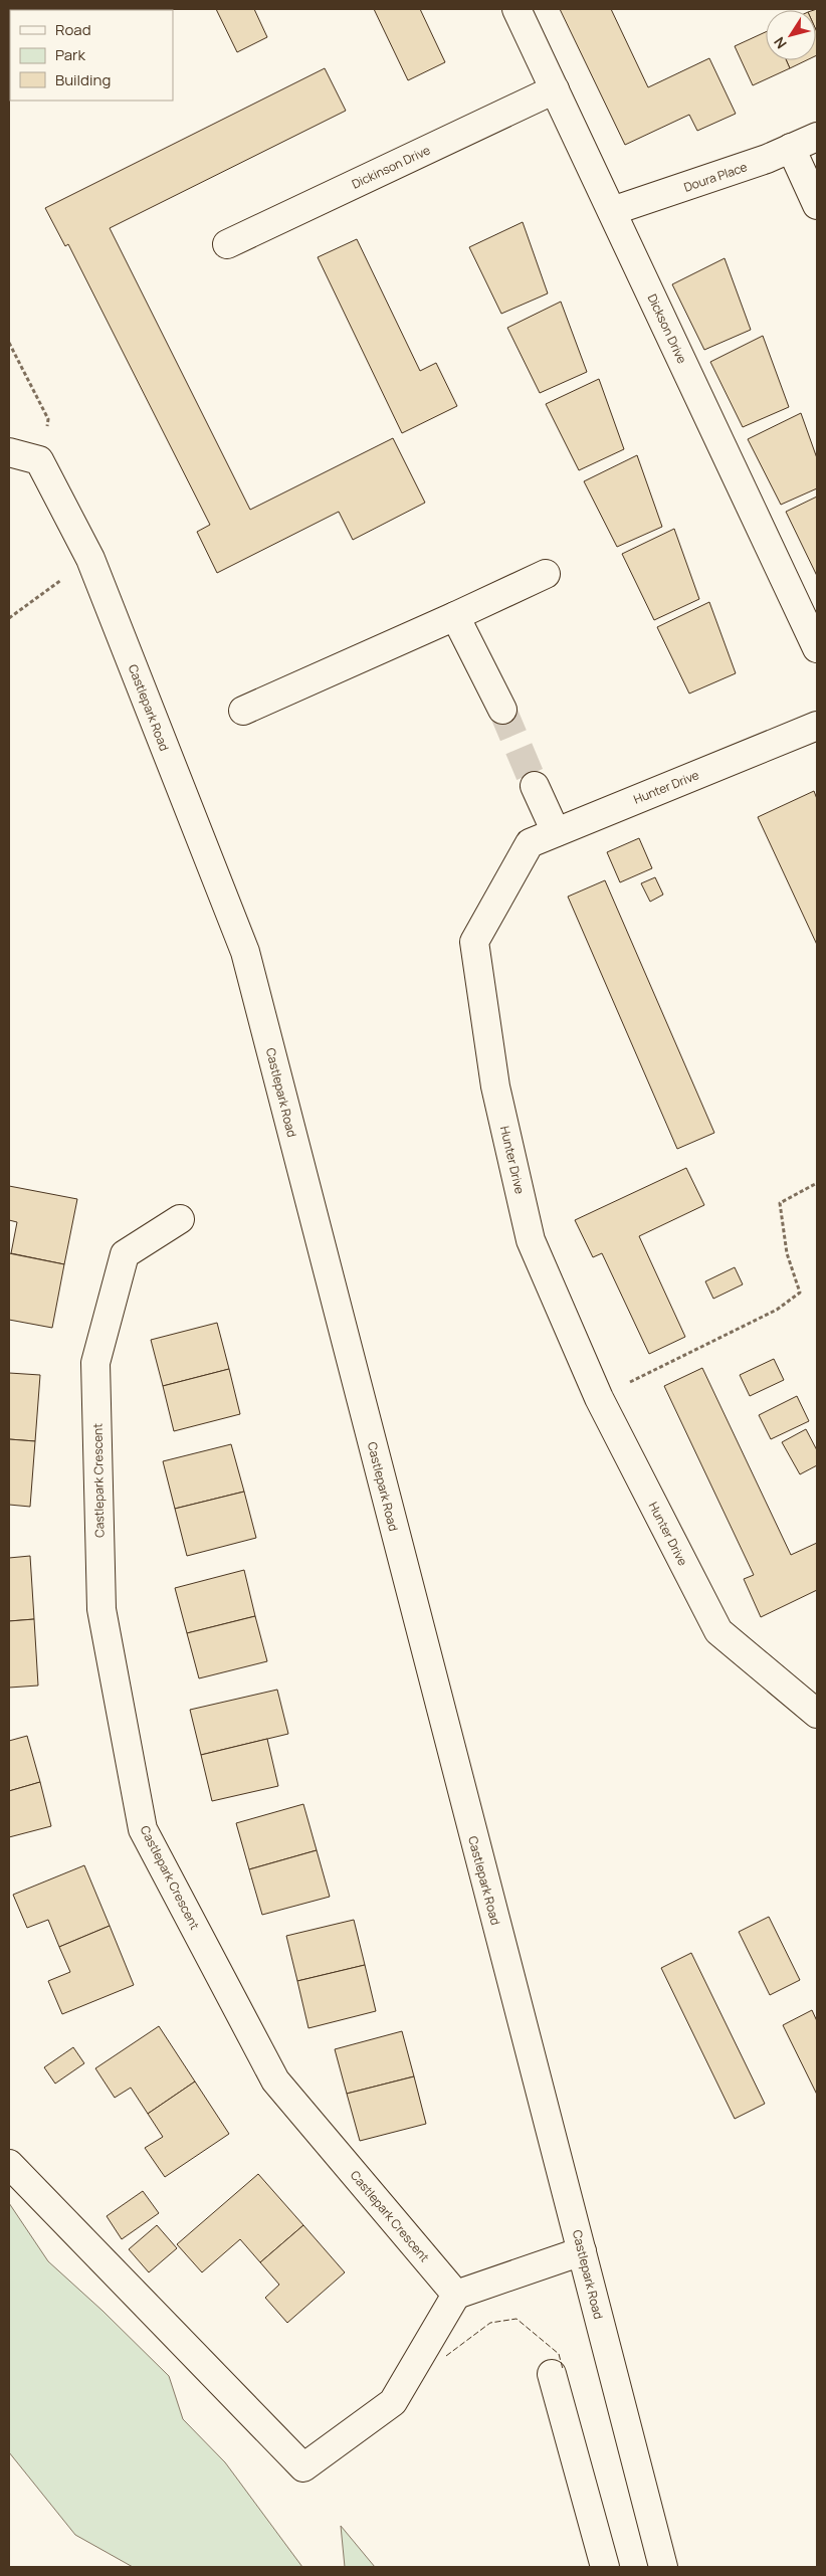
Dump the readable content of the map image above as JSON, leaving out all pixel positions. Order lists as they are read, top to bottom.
{
  "streets": {
    "street": [
      "Dickinson Drive",
      "Doura Place",
      "Dickson Drive",
      "Castlepark Road",
      "Hunter Drive",
      "Castlepark Crescent"
    ]
  },
  "crossings": [
    ["Dickinson Drive", "Dickson Drive"],
    ["Doura Place", "Dickson Drive"]
  ],
  "legend": ["Road", "Park", "Building"],
  "north": "bottom left"
}
